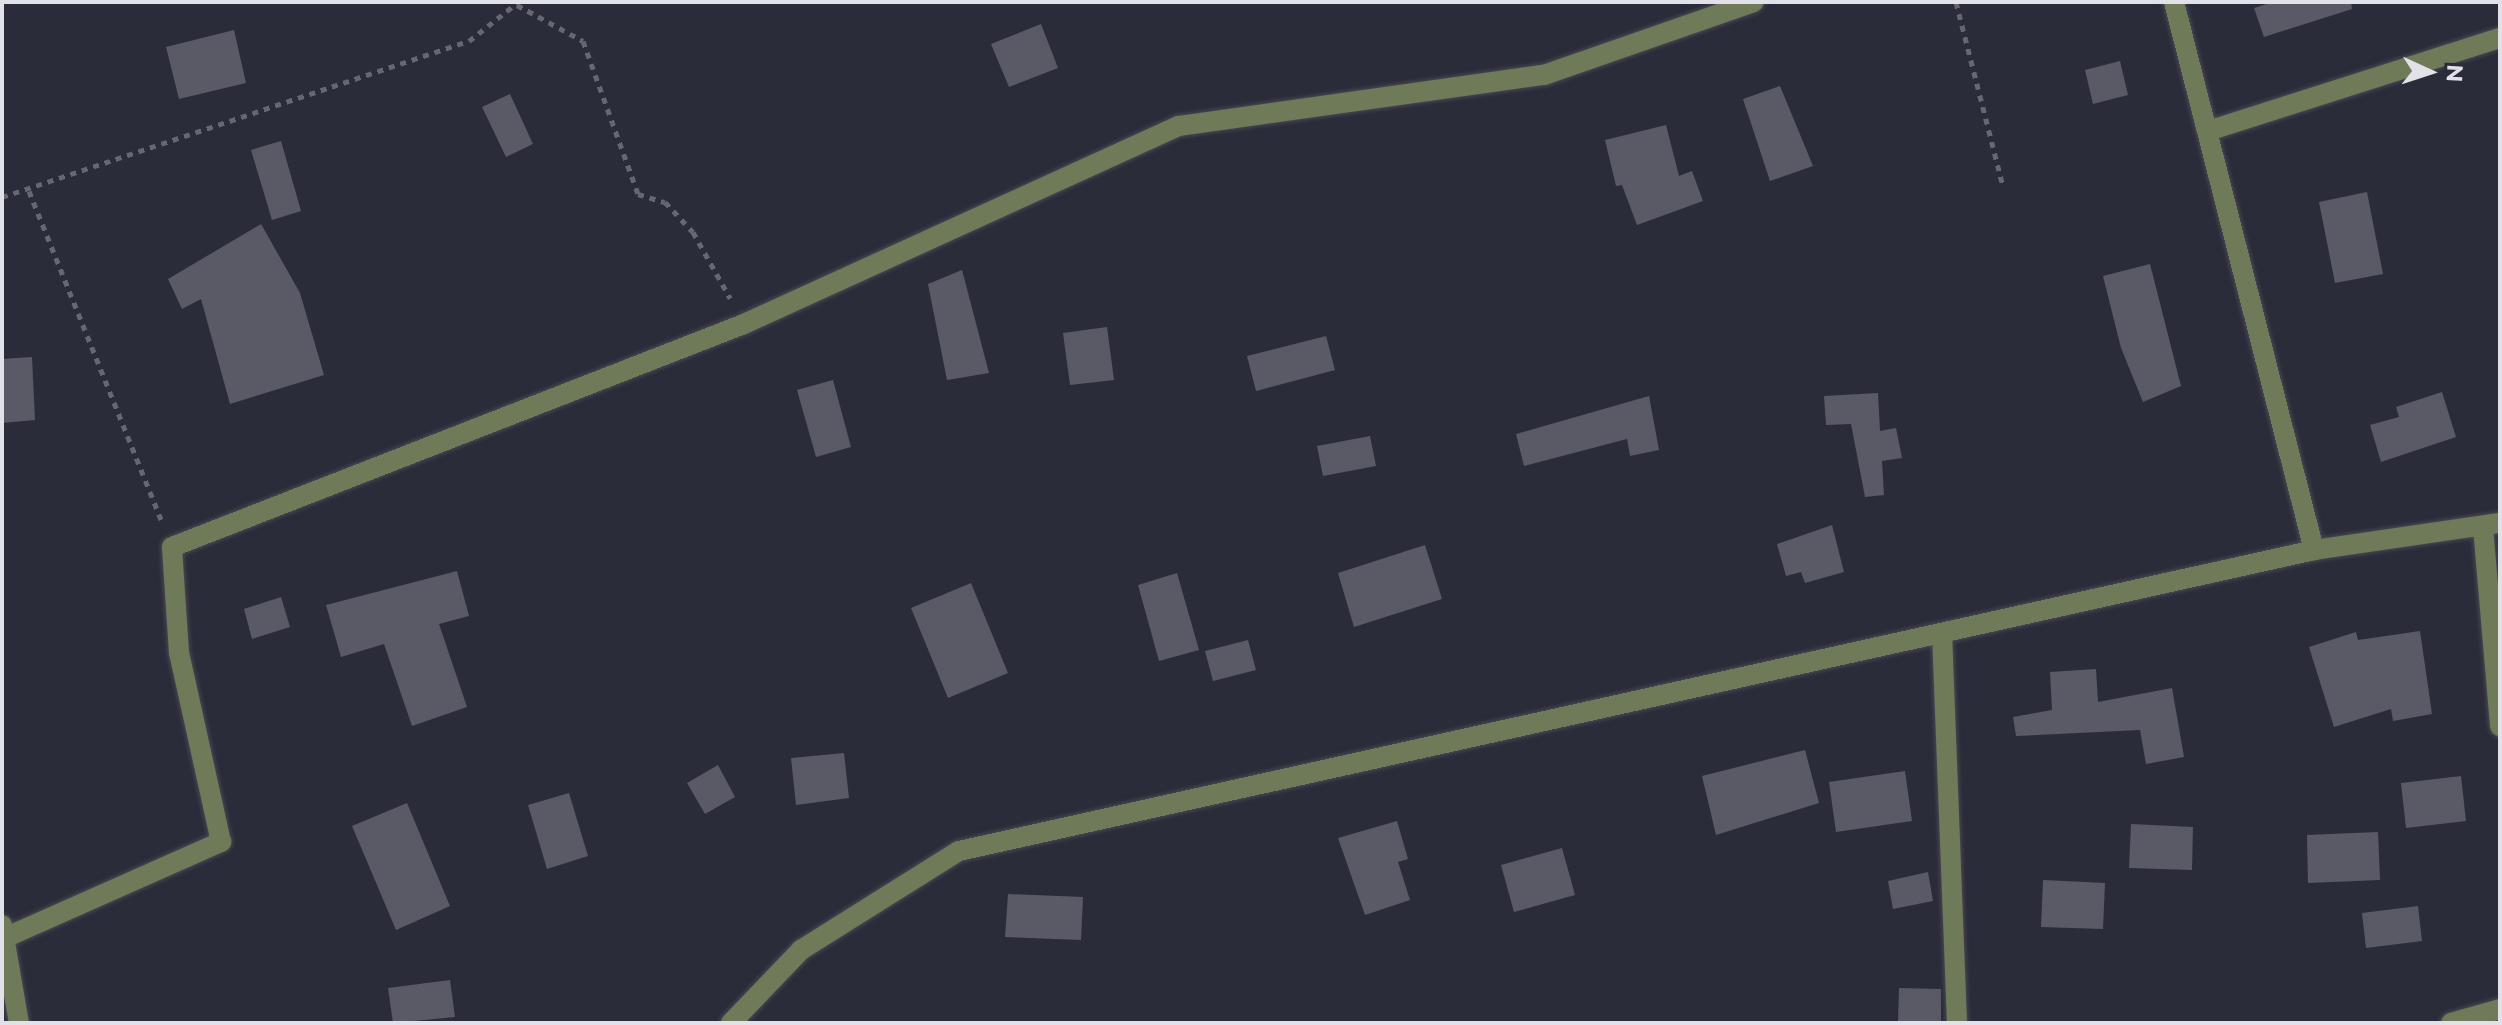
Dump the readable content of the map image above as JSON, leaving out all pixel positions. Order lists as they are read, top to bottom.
{
  "north": "right"
}
